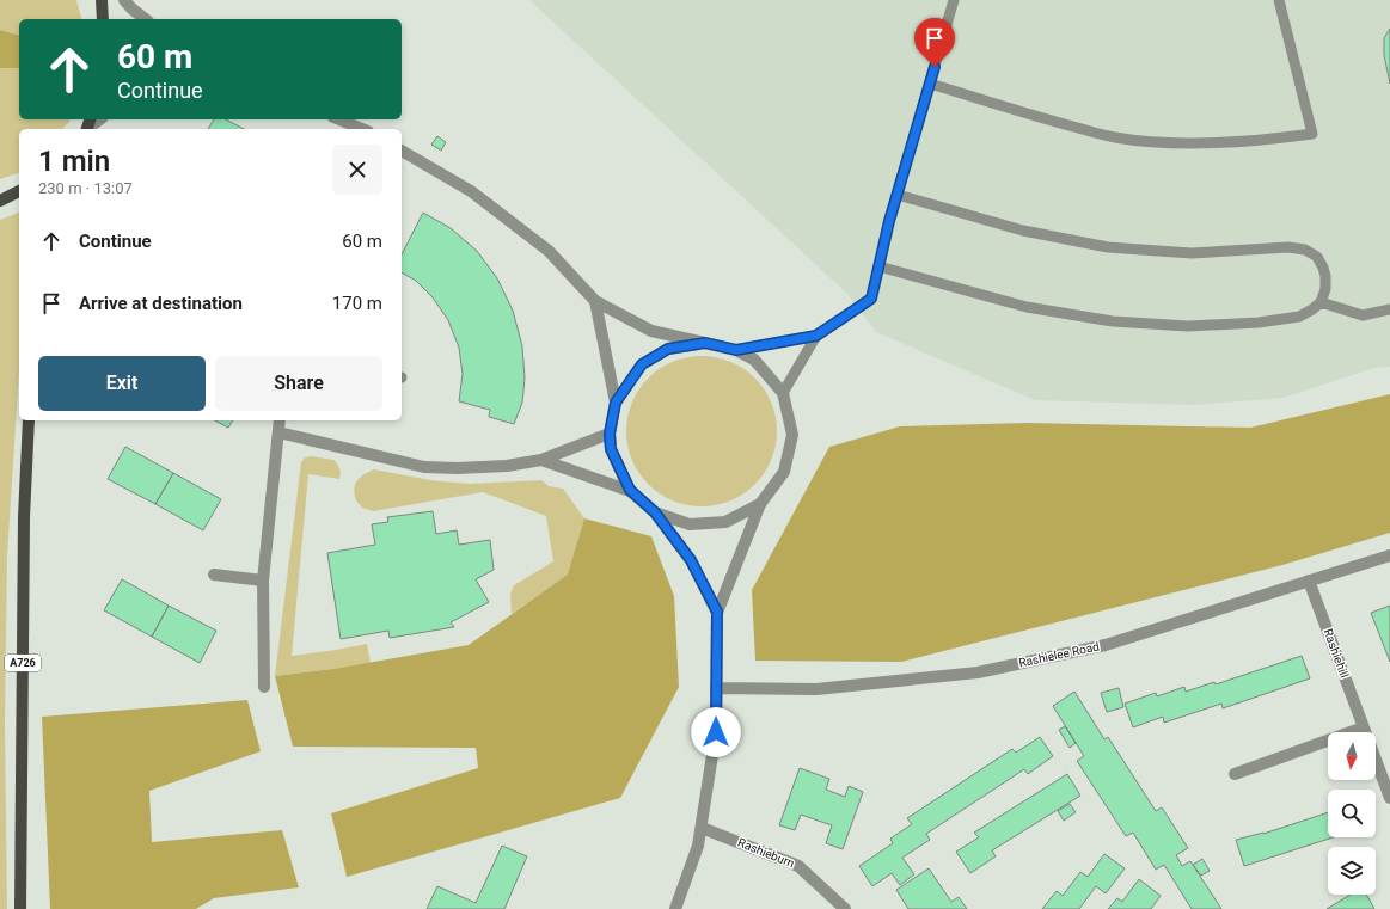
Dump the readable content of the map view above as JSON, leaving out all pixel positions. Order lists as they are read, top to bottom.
{
  "streets": {
    "main road": ["A726"],
    "street": ["Rashiehill", "Rashielee Road", "Rashieburn"]
  },
  "crossings": [
    ["Rashiehill", "Rashielee Road"]
  ],
  "north": "bottom",
  "page": {
    "turn": ["60 m", "Continue"],
    "heading": ["1 min", "230 m · 13:07"],
    "list": [
      {
        "name": "Continue",
        "value": "60 m"
      },
      {
        "name": "Arrive at destination",
        "value": "170 m"
      }
    ],
    "buttons": ["Exit", "Share"]
  }
}
